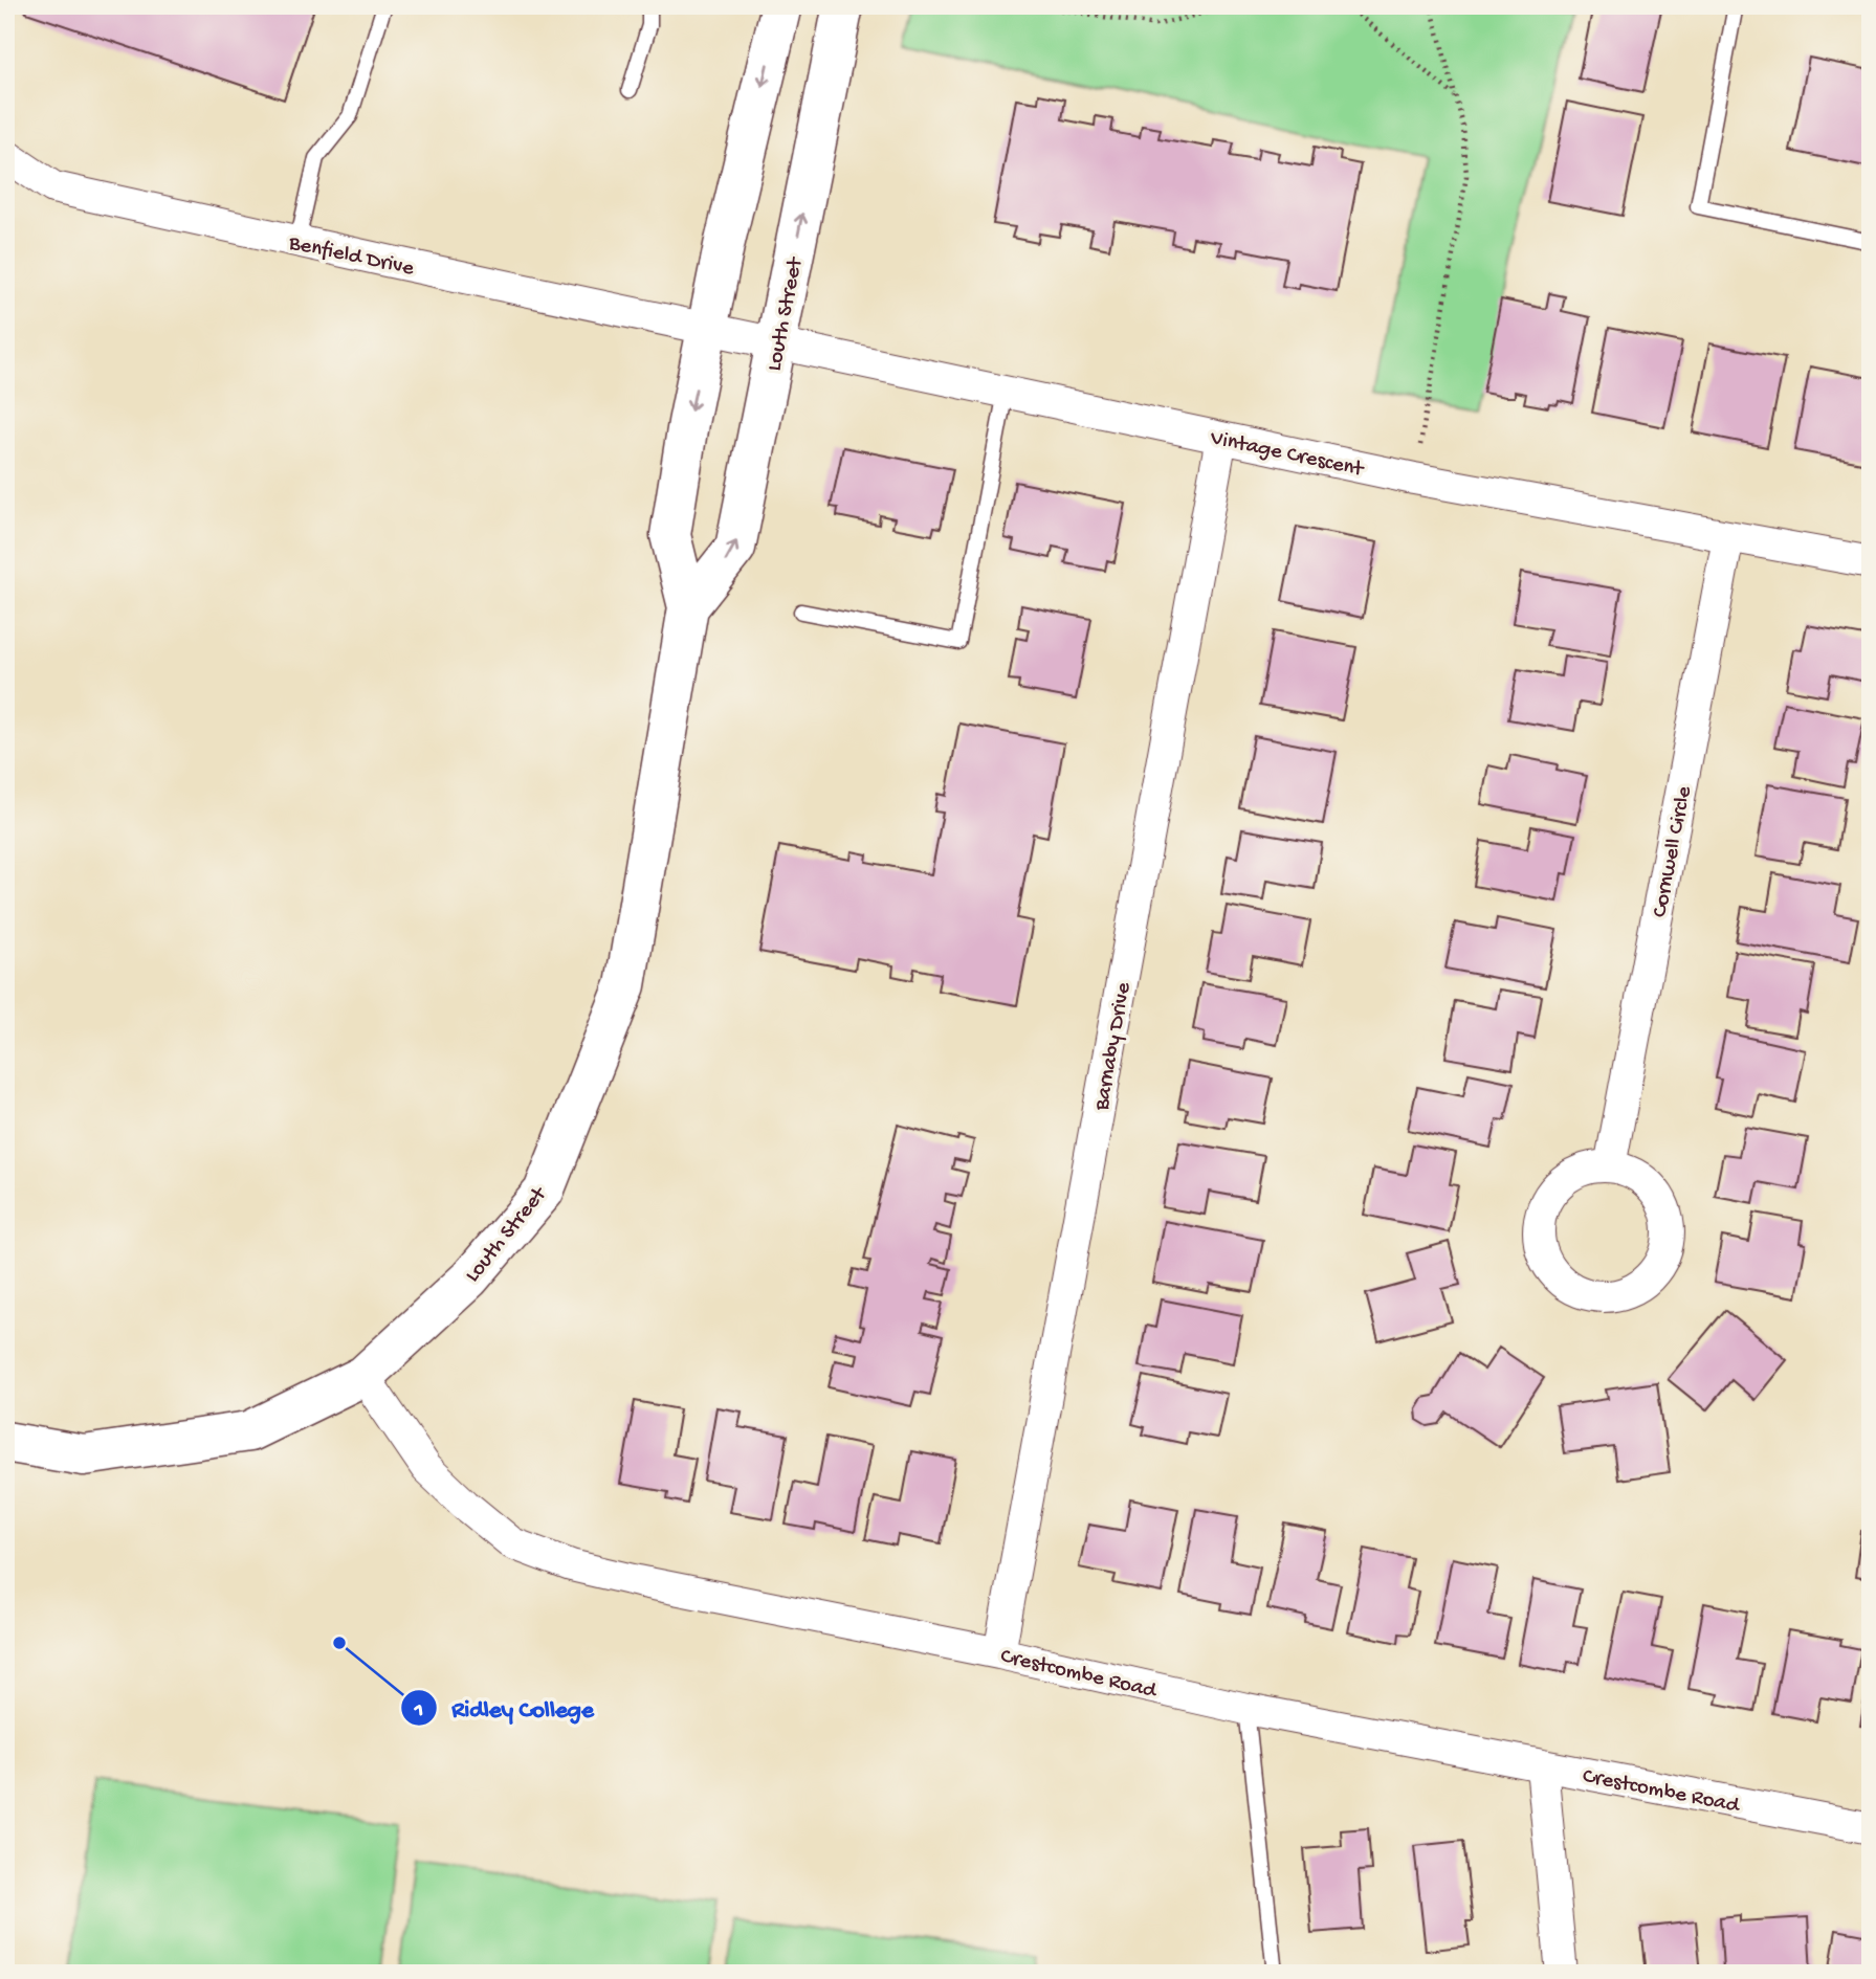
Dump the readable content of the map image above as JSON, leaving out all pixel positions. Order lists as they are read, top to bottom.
{
  "streets": {
    "main road": ["Louth Street"],
    "street": [
      "Benfield Drive",
      "Vintage Crescent",
      "Cornwell Circle",
      "Barnaby Drive",
      "Crestcombe Road"
    ]
  },
  "crossings": [
    ["Benfield Drive", "Louth Street"],
    ["Benfield Drive", "Vintage Crescent"],
    ["Louth Street", "Vintage Crescent"],
    ["Louth Street", "Crestcombe Road"],
    ["Vintage Crescent", "Cornwell Circle"],
    ["Vintage Crescent", "Barnaby Drive"],
    ["Barnaby Drive", "Crestcombe Road"]
  ],
  "places": ["Ridley College"]
}
